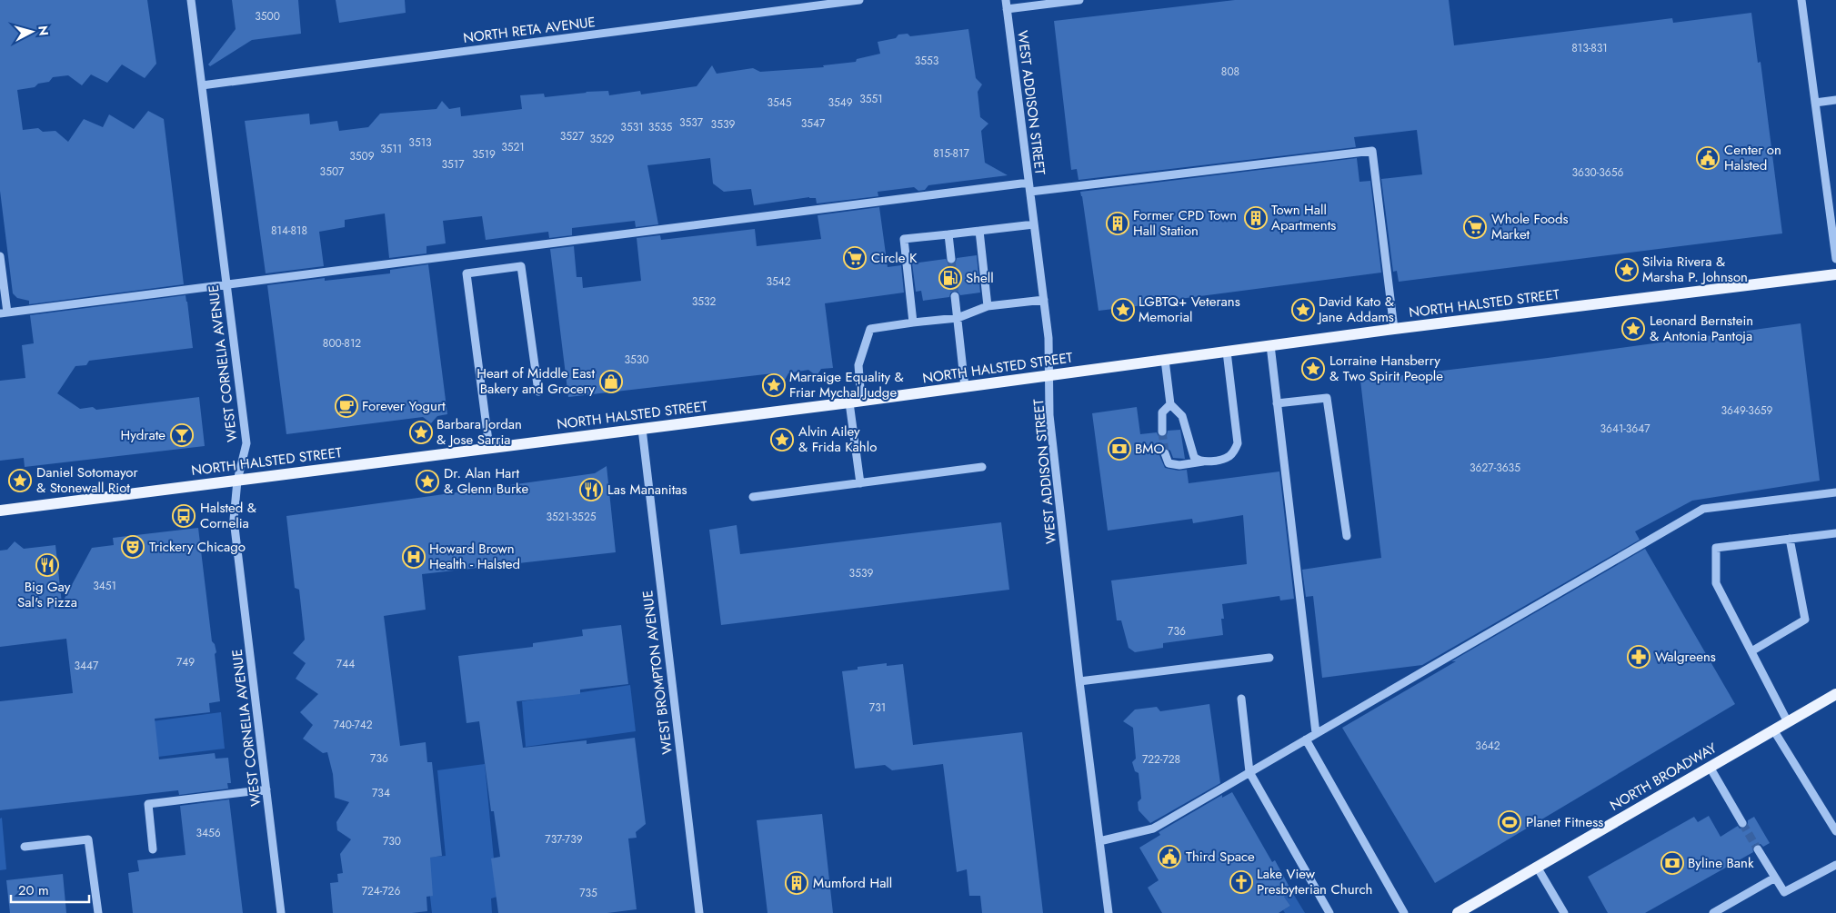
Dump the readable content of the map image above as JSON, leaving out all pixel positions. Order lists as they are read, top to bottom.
{
  "streets": {
    "main road": ["NORTH HALSTED STREET", "NORTH BROADWAY"],
    "street": [
      "NORTH RETA AVENUE",
      "WEST ADDISON STREET",
      "WEST CORNELIA AVENUE",
      "WEST BROMPTON AVENUE"
    ]
  },
  "crossings": [
    ["NORTH RETA AVENUE", "WEST CORNELIA AVENUE"],
    ["WEST ADDISON STREET", "NORTH HALSTED STREET"],
    ["NORTH HALSTED STREET", "WEST CORNELIA AVENUE"],
    ["NORTH HALSTED STREET", "WEST BROMPTON AVENUE"]
  ],
  "places": {
    "public building": ["Center on Halsted", "Third Space"],
    "building": ["Town Hall Apartments", "Former CPD Town Hall Station", "Mumford Hall"],
    "supermarket": ["Whole Foods Market", "Circle K"],
    "place": [
      "Silvia Rivera & Marsha P. Johnson",
      "LGBTQ+ Veterans Memorial",
      "David Kato & Jane Addams",
      "Leonard Bernstein & Antonia Pantoja",
      "Lorraine Hansberry & Two Spirit People",
      "Marraige Equality & Friar Mychal Judge",
      "Barbara Jordan & Jose Sarria",
      "Alvin Ailey & Frida Kahlo",
      "Daniel Sotomayor & Stonewall Riot",
      "Dr. Alan Hart & Glenn Burke"
    ],
    "fuel station": ["Shell"],
    "shop": ["Heart of Middle East Bakery and Grocery"],
    "cafe": ["Forever Yogurt"],
    "bar": ["Hydrate"],
    "bank": ["BMO", "Byline Bank"],
    "restaurant": ["Las Mananitas", "Big Gay Sal's Pizza"],
    "bus stop": ["Halsted & Cornelia"],
    "theatre": ["Trickery Chicago"],
    "hospital": ["Howard Brown Health - Halsted"],
    "pharmacy": ["Walgreens"],
    "sports": ["Planet Fitness"],
    "church": ["Lake View Presbyterian Church"]
  },
  "house_numbers": [
    "3500",
    "813-831",
    "3553",
    "808",
    "3551",
    "3545",
    "3549",
    "3537",
    "3547",
    "3539",
    "3531",
    "3535",
    "3527",
    "3529",
    "3513",
    "3521",
    "3511",
    "815-817",
    "3519",
    "3509",
    "3517",
    "3507",
    "3630-3656",
    "814-818",
    "3542",
    "3532",
    "800-812",
    "3530",
    "3649-3659",
    "3641-3647",
    "3627-3635",
    "3521-3525",
    "3539",
    "3451",
    "736",
    "749",
    "744",
    "3447",
    "731",
    "740-742",
    "3642",
    "736",
    "722-728",
    "734",
    "3456",
    "737-739",
    "730",
    "724-726",
    "735"
  ],
  "scale_bar": "20 m",
  "north": "right"
}
